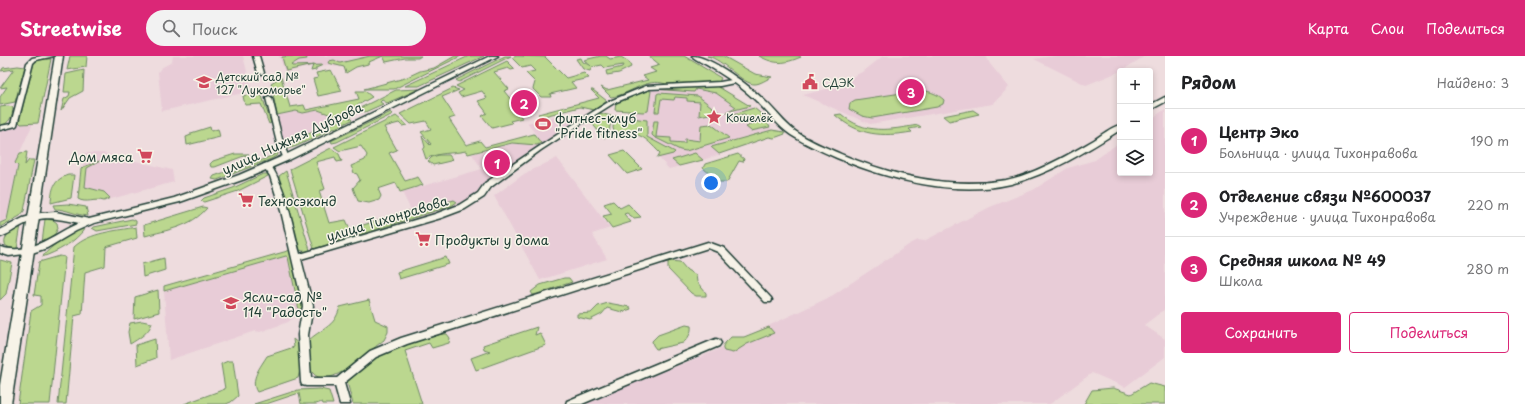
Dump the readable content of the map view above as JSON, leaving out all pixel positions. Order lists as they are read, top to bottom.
{
  "streets": {
    "street": ["улица Нижняя Дуброва", "улица Тихонравова"]
  },
  "places": {
    "school or university": ["Детский сад № 127 \"Лукоморье\"", "Ясли-сад № 114 \"Радость\""],
    "public building": ["СДЭК"],
    "place": ["Кошелёк"],
    "sports": ["фитнес-клуб \"Pride fitness\""],
    "supermarket": ["Дом мяса", "Техносэконд", "Продукты у дома"]
  },
  "page": {
    "header": "Streetwise",
    "search": "Поиск",
    "nav": ["Карта", "Слои", "Поделиться"],
    "heading": ["Рядом", "Найдено: 3"],
    "map_buttons": ["+", "−"],
    "pins": ["3", "2", "1"],
    "list": [
      {
        "mark": "1",
        "name": "Центр Эко",
        "note": "Больница · улица Тихонравова",
        "value": "190 m"
      },
      {
        "mark": "2",
        "name": "Отделение связи №600037",
        "note": "Учреждение · улица Тихонравова",
        "value": "220 m"
      },
      {
        "mark": "3",
        "name": "Средняя школа № 49",
        "note": "Школа",
        "value": "280 m"
      }
    ],
    "buttons": ["Сохранить", "Поделиться"]
  }
}
